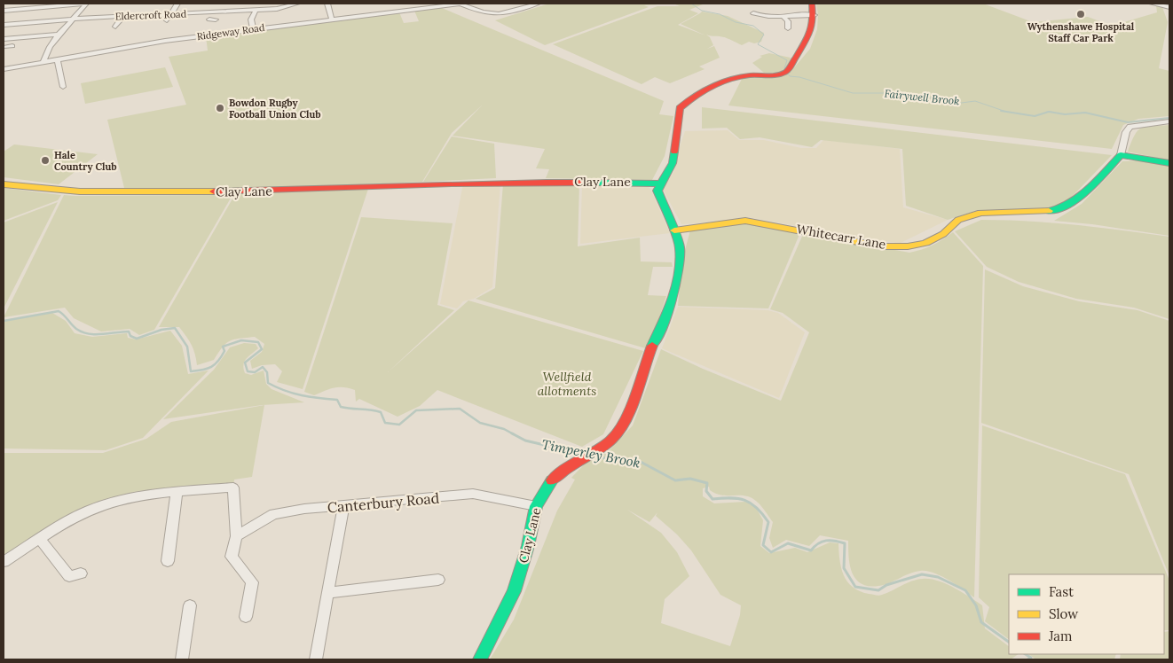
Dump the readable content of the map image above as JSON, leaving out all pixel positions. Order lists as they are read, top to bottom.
{
  "streets": {
    "street": [
      "Eldercroft Road",
      "Ridgeway Road",
      "Clay Lane",
      "Whitecarr Lane",
      "Canterbury Road"
    ]
  },
  "crossings": [
    ["Clay Lane", "Whitecarr Lane"],
    ["Clay Lane", "Canterbury Road"]
  ],
  "water": ["Fairywell Brook", "Timperley Brook"],
  "parks": ["Wellfield allotments"],
  "places": ["Wythenshawe Hospital Staff Car Park", "Bowdon Rugby Football Union Club", "Hale Country Club"],
  "legend": ["Fast", "Slow", "Jam"]
}
